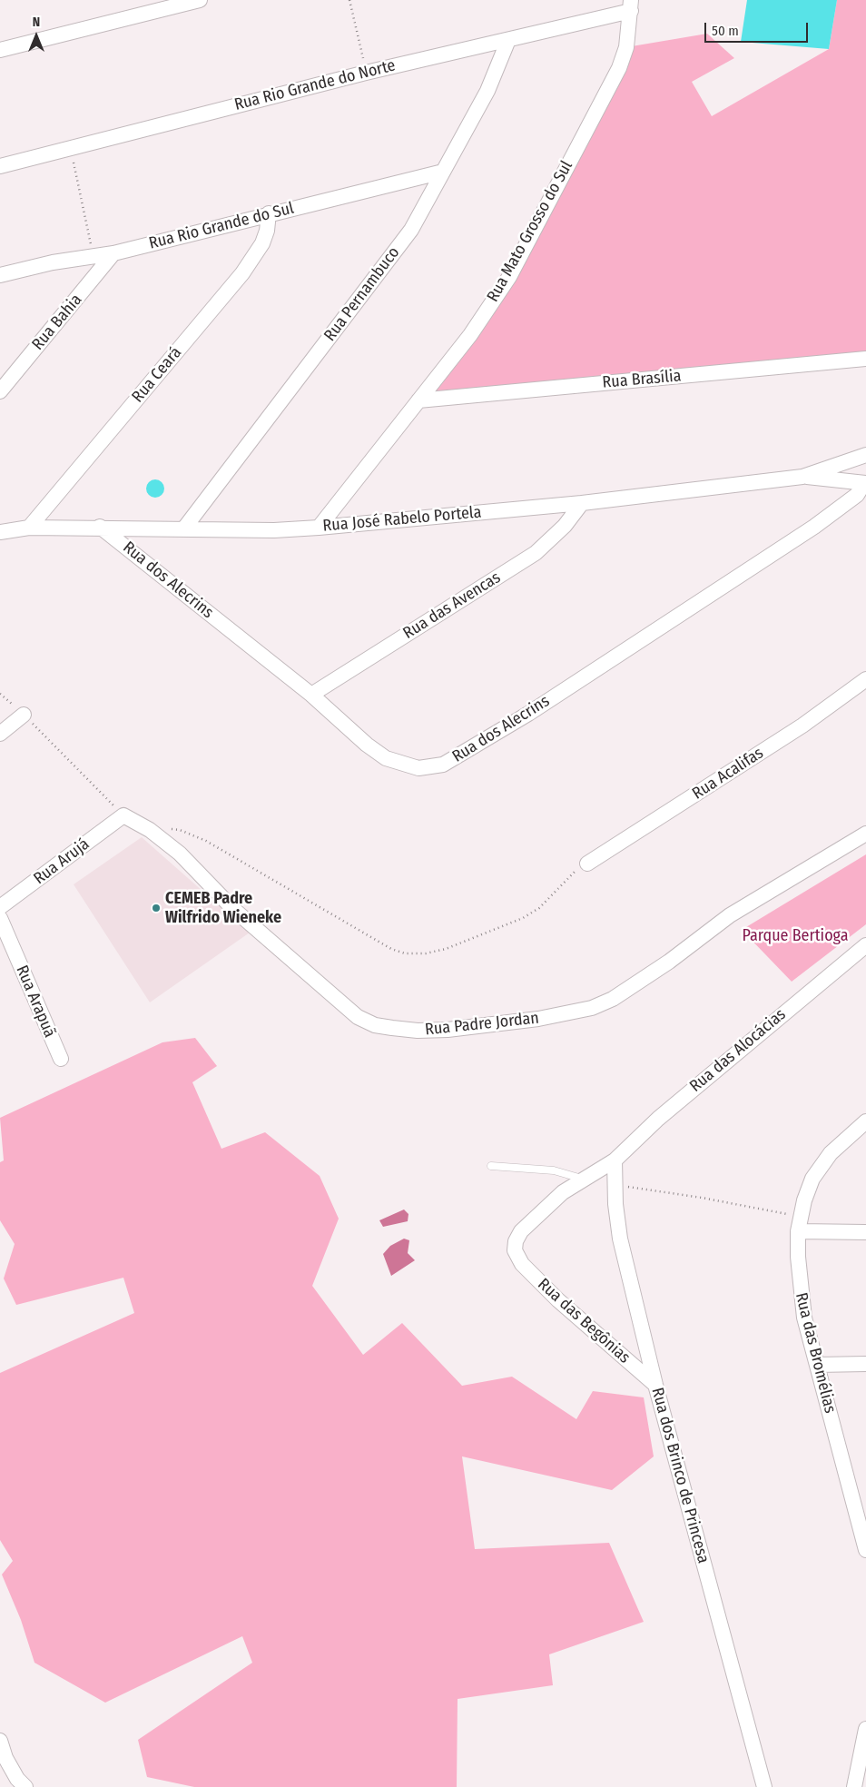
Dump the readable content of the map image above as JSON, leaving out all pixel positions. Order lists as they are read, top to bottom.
{
  "streets": {
    "street": [
      "Rua Rio Grande do Norte",
      "Rua Rio Grande do Sul",
      "Rua Mato Grosso do Sul",
      "Rua Pernambuco",
      "Rua Bahia",
      "Rua Ceará",
      "Rua Brasília",
      "Rua José Rabelo Portela",
      "Rua dos Alecrins",
      "Rua das Avencas",
      "Rua Acalifas",
      "Rua Arujá",
      "Rua Arapuã",
      "Rua Padre Jordan",
      "Rua das Alocácias",
      "Rua das Begônias",
      "Rua das Bromélias",
      "Rua dos Brinco de Princesa"
    ]
  },
  "crossings": [
    ["Rua Rio Grande do Norte", "Rua Mato Grosso do Sul"],
    ["Rua Rio Grande do Norte", "Rua Pernambuco"],
    ["Rua Rio Grande do Sul", "Rua Pernambuco"],
    ["Rua Rio Grande do Sul", "Rua Bahia"],
    ["Rua Rio Grande do Sul", "Rua Ceará"],
    ["Rua Mato Grosso do Sul", "Rua Brasília"],
    ["Rua Mato Grosso do Sul", "Rua José Rabelo Portela"],
    ["Rua Pernambuco", "Rua José Rabelo Portela"],
    ["Rua Ceará", "Rua José Rabelo Portela"],
    ["Rua José Rabelo Portela", "Rua dos Alecrins"],
    ["Rua José Rabelo Portela", "Rua das Avencas"],
    ["Rua dos Alecrins", "Rua das Avencas"],
    ["Rua Arujá", "Rua Padre Jordan"],
    ["Rua das Alocácias", "Rua dos Brinco de Princesa"],
    ["Rua das Begônias", "Rua dos Brinco de Princesa"]
  ],
  "parks": ["Parque Bertioga"],
  "places": ["CEMEB Padre Wilfrido Wieneke"],
  "scale_bar": "50 m",
  "north": "top"
}
